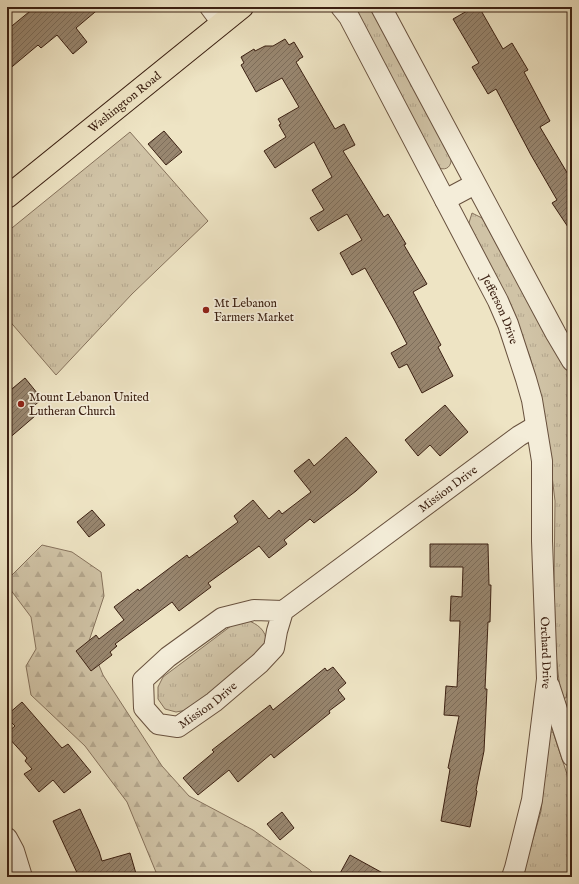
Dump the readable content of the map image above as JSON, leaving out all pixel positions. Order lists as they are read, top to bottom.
{
  "streets": {
    "main road": ["Washington Road"],
    "street": ["Jefferson Drive", "Mission Drive", "Orchard Drive"]
  },
  "crossings": [
    ["Jefferson Drive", "Mission Drive"],
    ["Jefferson Drive", "Orchard Drive"],
    ["Mission Drive", "Orchard Drive"]
  ],
  "places": ["Mt Lebanon Farmers Market", "Mount Lebanon United Lutheran Church"]
}
